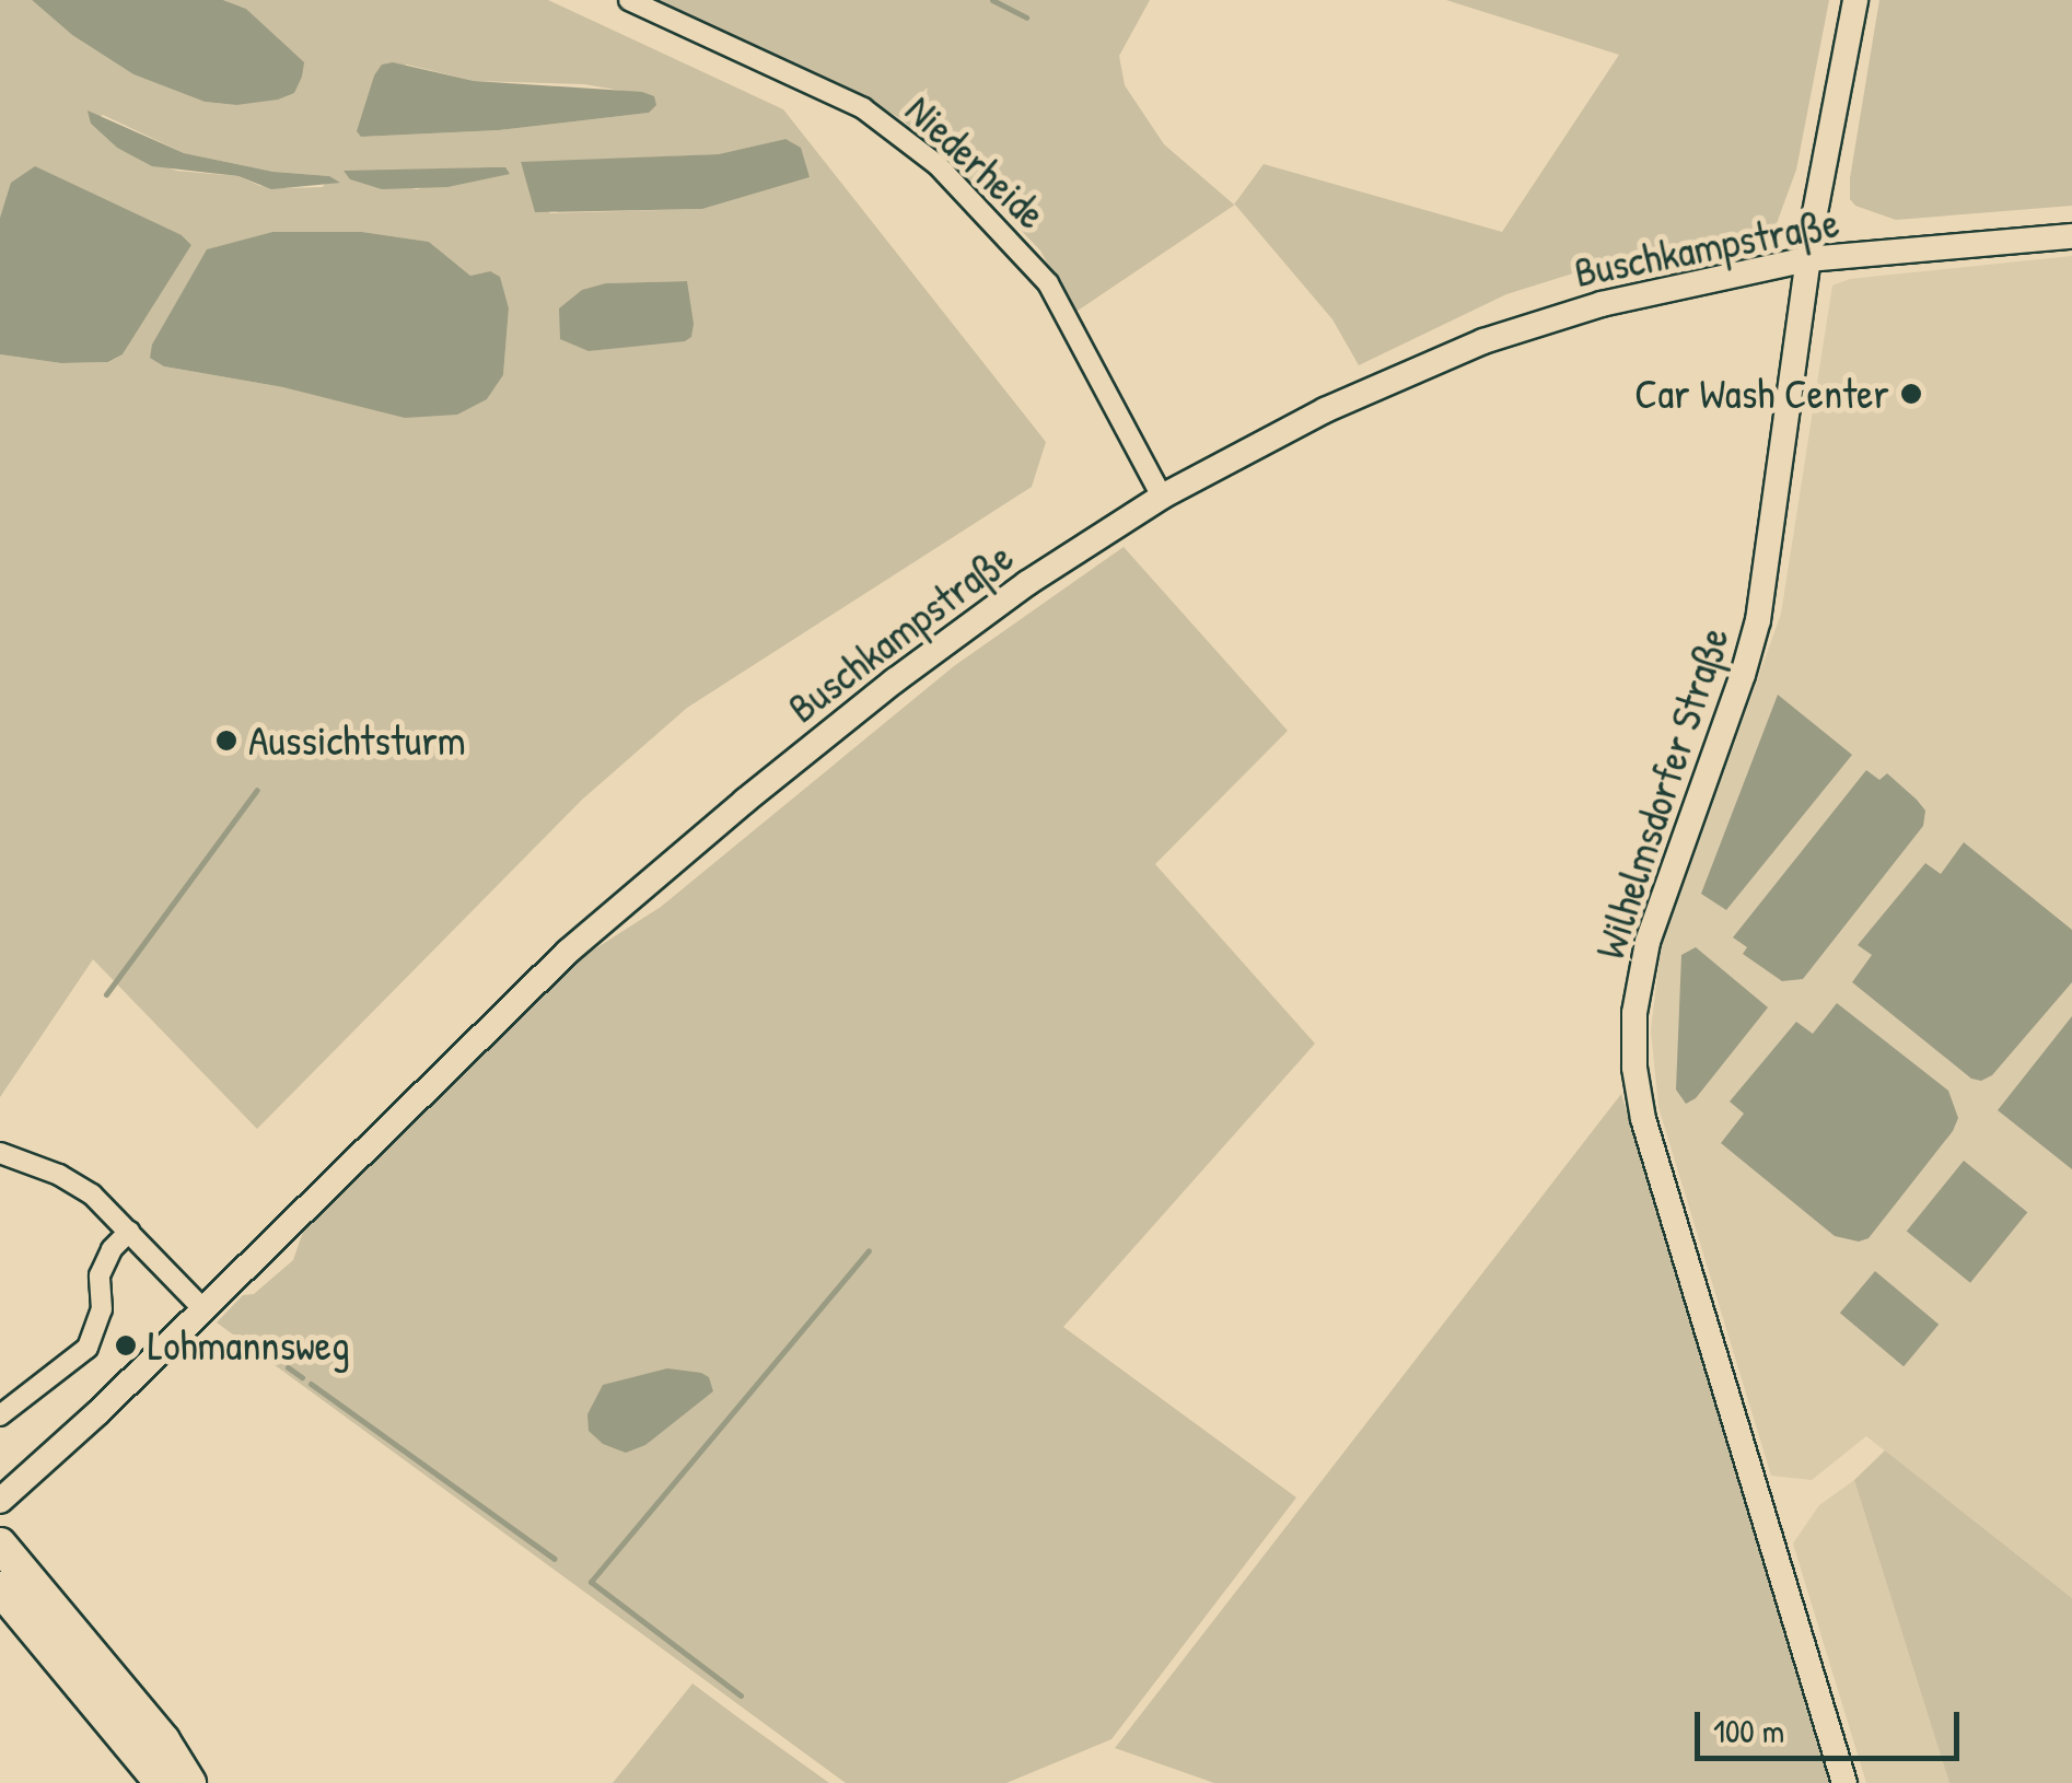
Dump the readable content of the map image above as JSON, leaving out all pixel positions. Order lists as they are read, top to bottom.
{
  "streets": {
    "main road": ["Buschkampstraße", "Wilhelmsdorfer Straße"],
    "street": ["Niederheide"]
  },
  "crossings": [
    ["Niederheide", "Buschkampstraße"],
    ["Buschkampstraße", "Wilhelmsdorfer Straße"]
  ],
  "places": ["Car Wash Center", "Aussichtsturm", "Lohmannsweg"],
  "scale_bar": "100 m"
}
